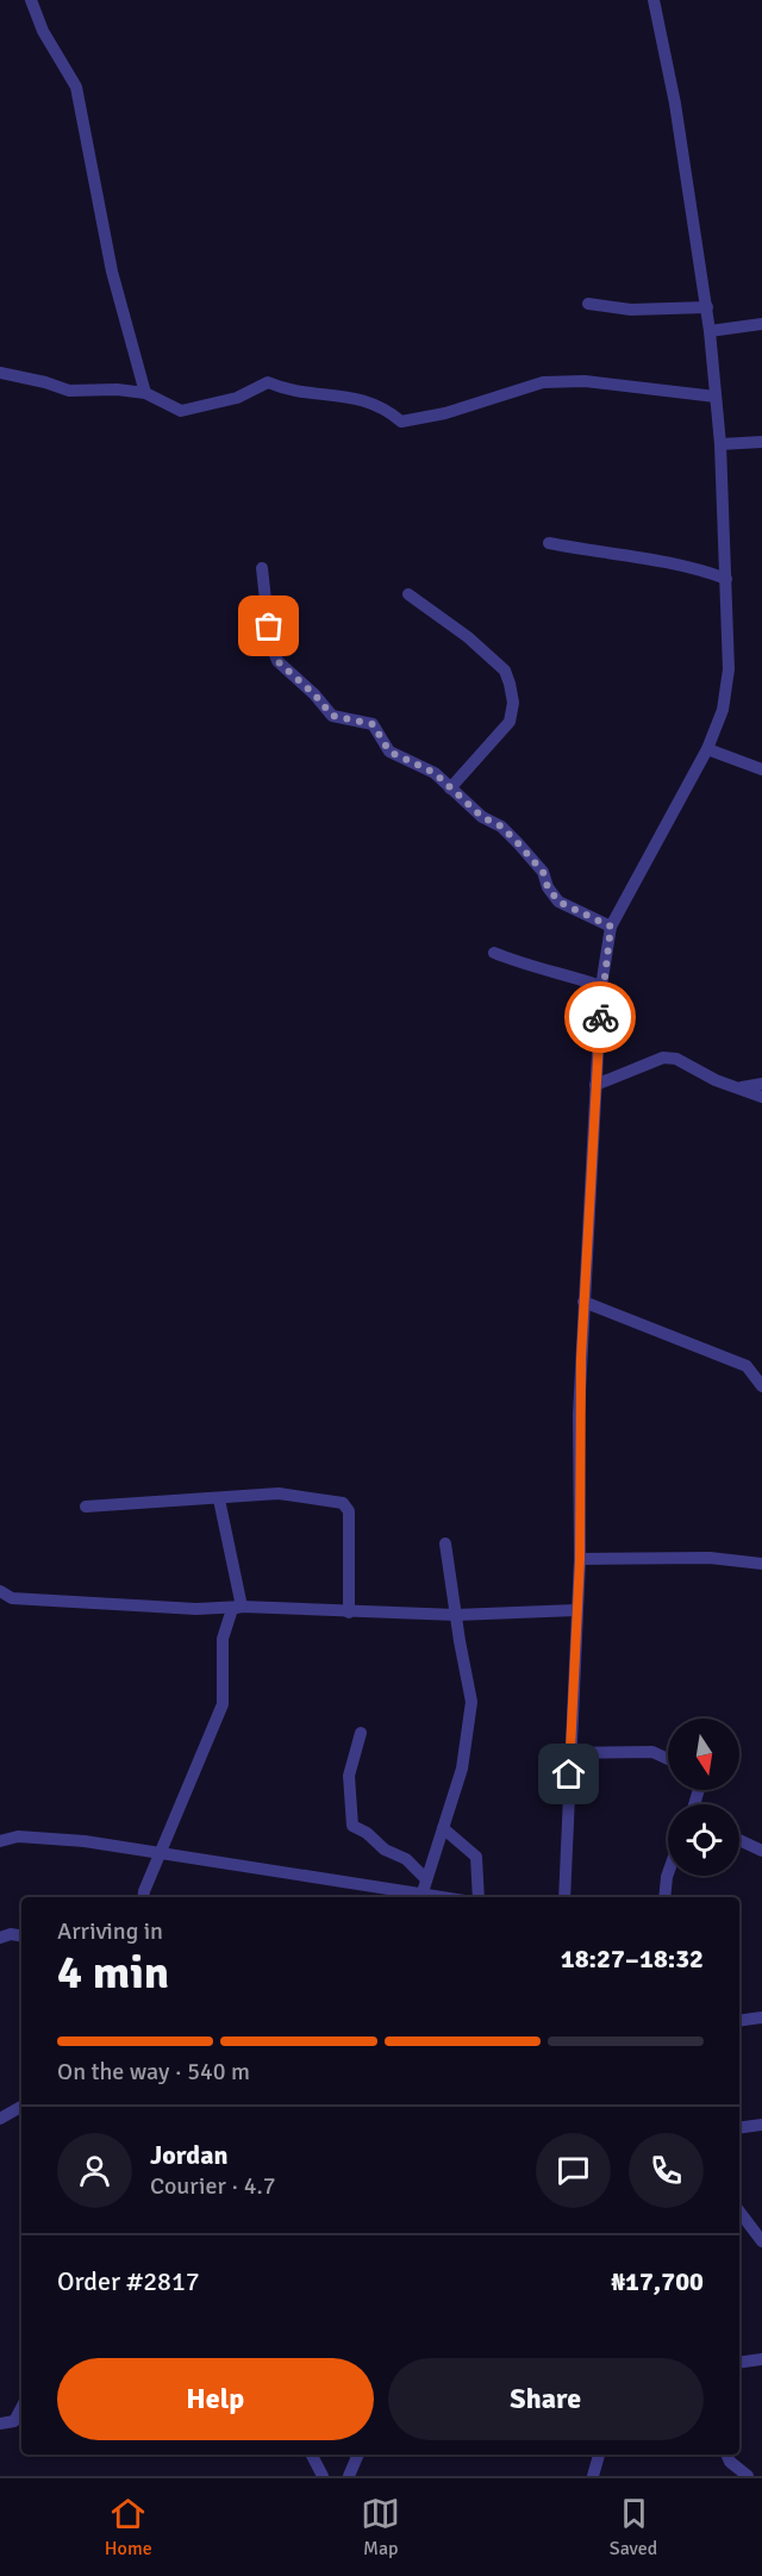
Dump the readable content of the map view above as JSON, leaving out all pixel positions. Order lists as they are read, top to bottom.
{
  "north": "bottom",
  "page": {
    "heading": ["4 min", "Arriving in", "18:27–18:32"],
    "panel": [
      "Jordan",
      "Courier · 4.7",
      "Order #2817",
      "₦17,700"
    ],
    "bar": "On the way · 540 m",
    "buttons": ["Help", "Share"],
    "tabs": ["Home", "Map", "Saved"]
  }
}
